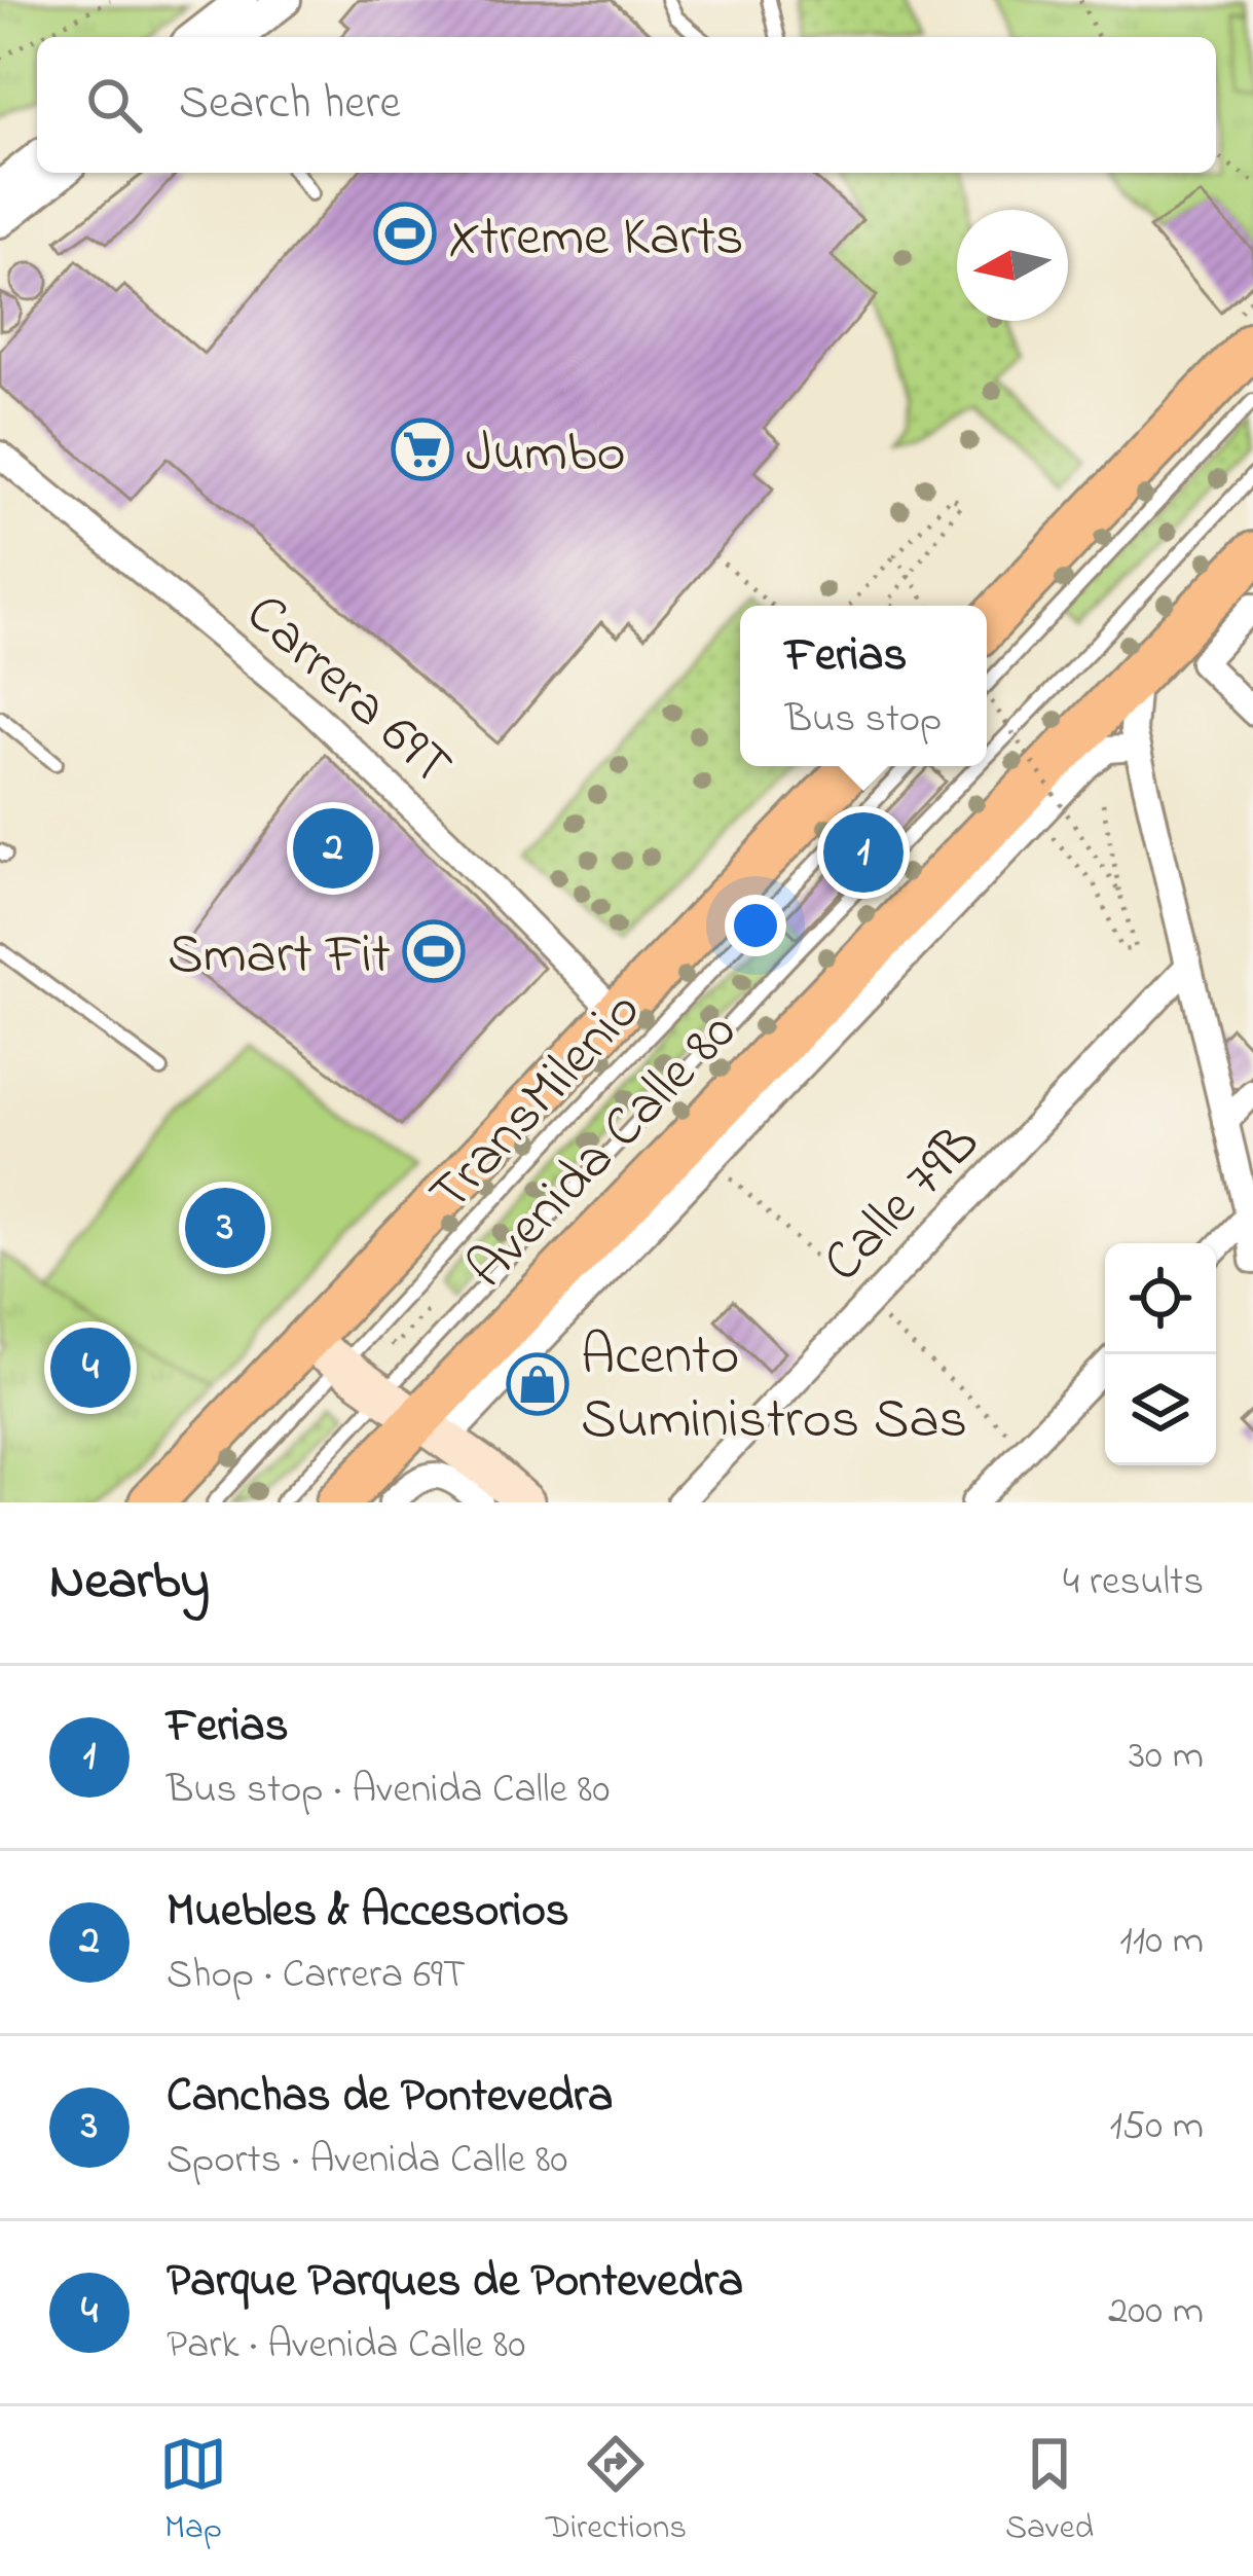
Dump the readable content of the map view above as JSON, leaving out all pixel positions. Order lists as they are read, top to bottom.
{
  "streets": {
    "highway": ["Avenida Calle 80"],
    "street": ["Carrera 69T", "Calle 79B"],
    "lane": ["TransMilenio"]
  },
  "crossings": [
    ["Carrera 69T", "Avenida Calle 80"],
    ["TransMilenio", "Avenida Calle 80"]
  ],
  "places": {
    "sports": ["Xtreme Karts", "Smart Fit"],
    "supermarket": ["Jumbo"],
    "shop": ["Acento Suministros Sas"]
  },
  "north": "left",
  "page": {
    "search": "Search here",
    "popup": ["Ferias", "Bus stop"],
    "pins": [
      "2",
      "1",
      "3",
      "4"
    ],
    "heading": ["Nearby", "4 results"],
    "list": [
      {
        "mark": "1",
        "name": "Ferias",
        "note": "Bus stop · Avenida Calle 80",
        "value": "30 m"
      },
      {
        "mark": "2",
        "name": "Muebles & Accesorios",
        "note": "Shop · Carrera 69T",
        "value": "110 m"
      },
      {
        "mark": "3",
        "name": "Canchas de Pontevedra",
        "note": "Sports · Avenida Calle 80",
        "value": "150 m"
      },
      {
        "mark": "4",
        "name": "Parque Parques de Pontevedra",
        "note": "Park · Avenida Calle 80",
        "value": "200 m"
      }
    ],
    "nav": ["Map", "Directions", "Saved"]
  }
}
